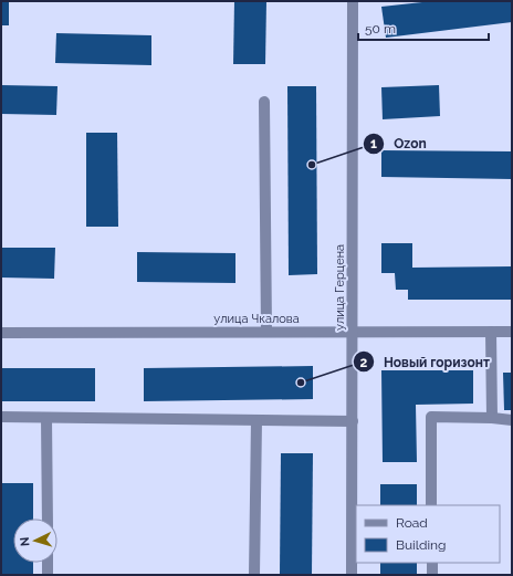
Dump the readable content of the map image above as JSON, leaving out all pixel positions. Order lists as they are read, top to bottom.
{
  "streets": {
    "street": ["улица Герцена", "улица Чкалова"]
  },
  "crossings": [
    ["улица Герцена", "улица Чкалова"]
  ],
  "places": ["Ozon", "Новый горизонт"],
  "legend": ["Road", "Building"],
  "scale_bar": "50 m",
  "north": "left"
}
